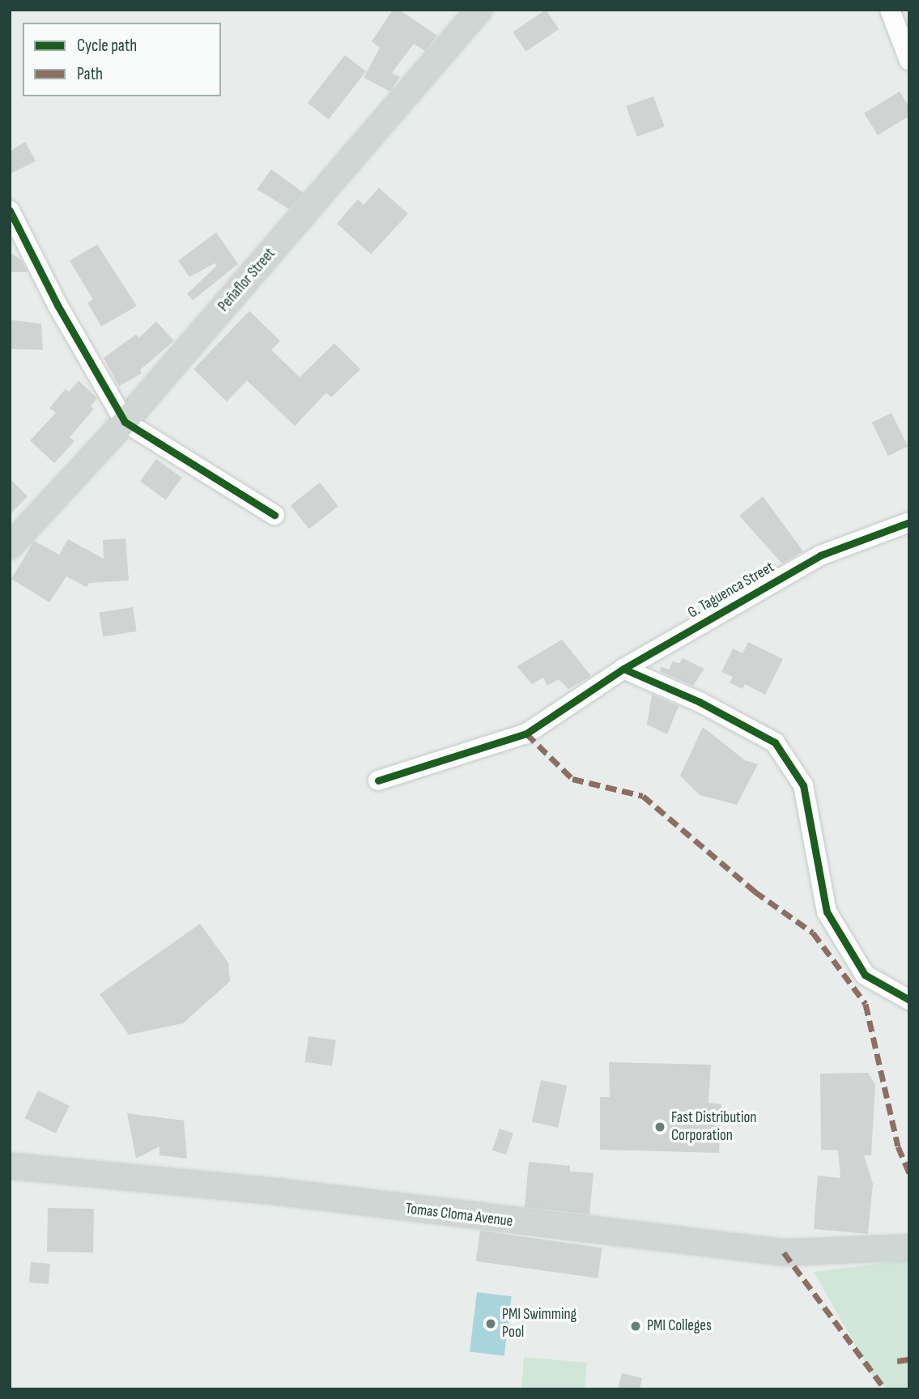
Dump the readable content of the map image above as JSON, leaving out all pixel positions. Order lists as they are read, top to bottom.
{
  "streets": {
    "main road": ["Peñaflor Street", "Tomas Cloma Avenue"],
    "street": ["G. Taguenca Street"]
  },
  "places": ["Fast Distribution Corporation", "PMI Swimming Pool", "PMI Colleges"],
  "legend": ["Cycle path", "Path"]
}
